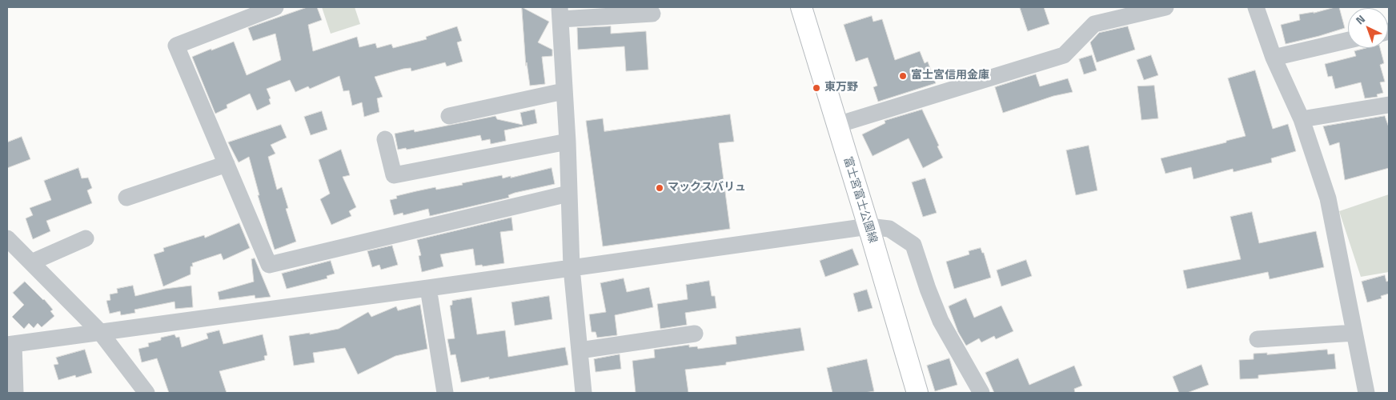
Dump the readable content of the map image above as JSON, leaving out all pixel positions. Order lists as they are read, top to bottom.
{
  "streets": {
    "main road": ["富士宮富士公園線"]
  },
  "places": ["富士宮信用金庫", "東万野", "マックスバリュ"],
  "north": "top left"
}
